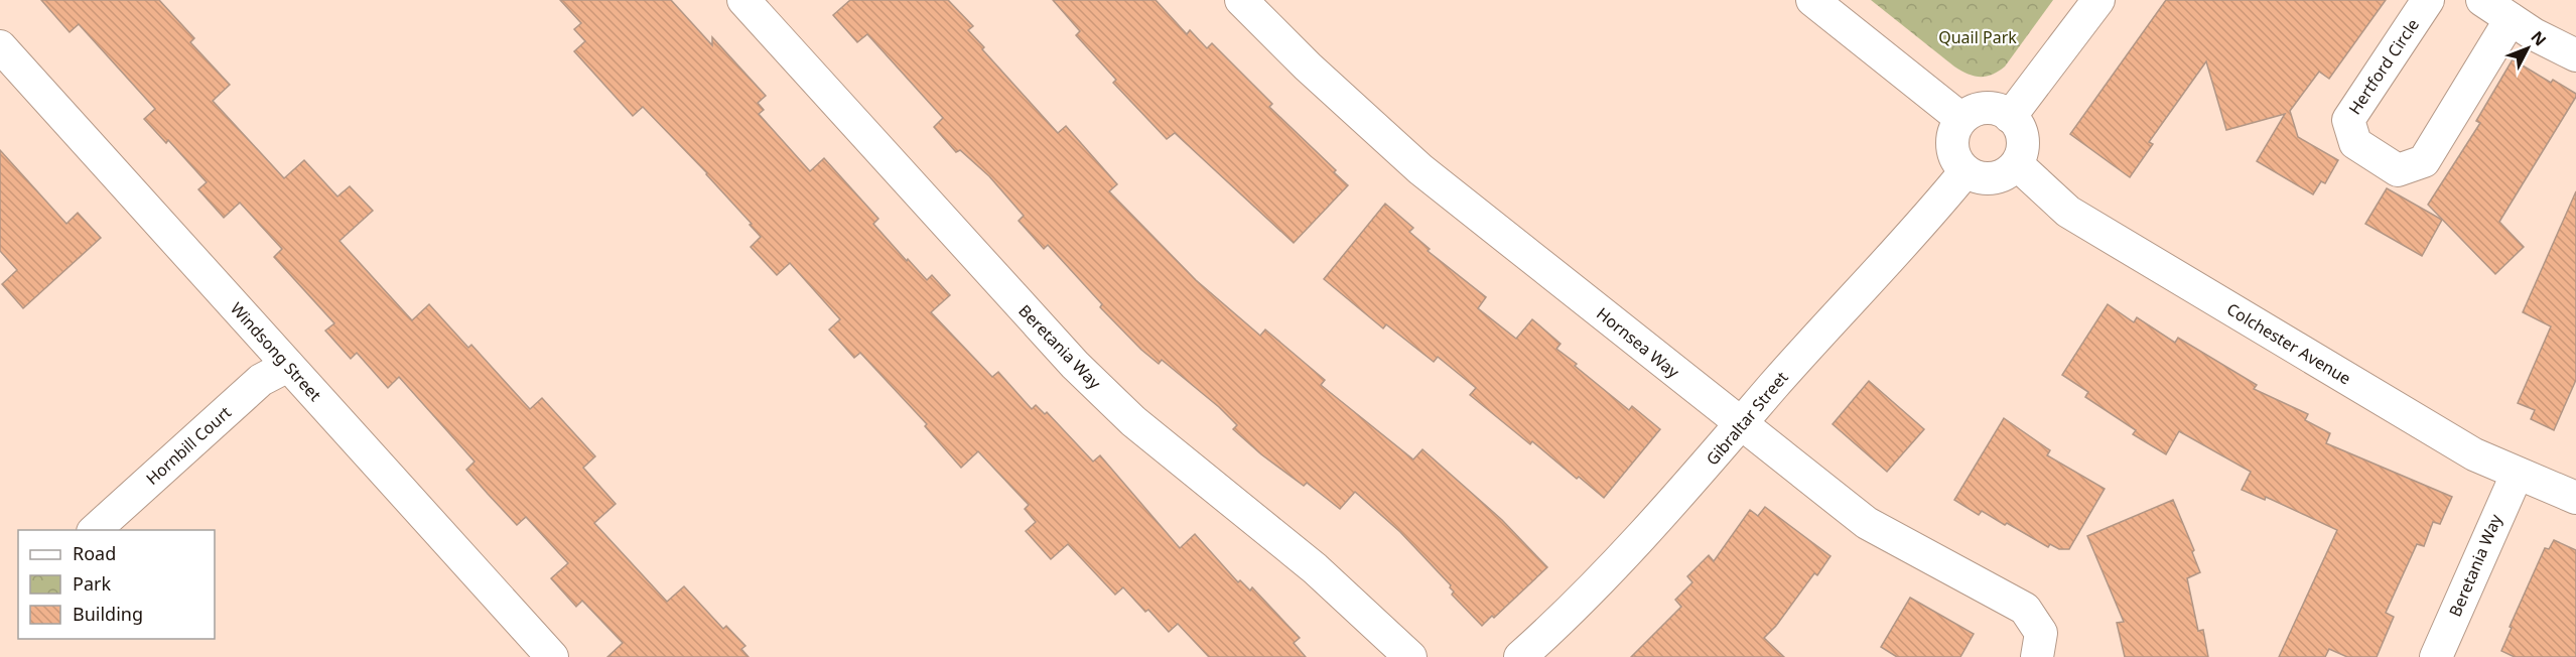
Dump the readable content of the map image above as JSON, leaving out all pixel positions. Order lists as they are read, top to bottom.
{
  "streets": {
    "street": [
      "Hertford Circle",
      "Hornsea Way",
      "Colchester Avenue",
      "Beretania Way",
      "Windsong Street",
      "Gibraltar Street",
      "Hornbill Court"
    ]
  },
  "crossings": [
    ["Hornsea Way", "Gibraltar Street"],
    ["Colchester Avenue", "Beretania Way"],
    ["Colchester Avenue", "Gibraltar Street"],
    ["Windsong Street", "Hornbill Court"]
  ],
  "parks": ["Quail Park"],
  "legend": ["Road", "Park", "Building"],
  "north": "top right"
}
